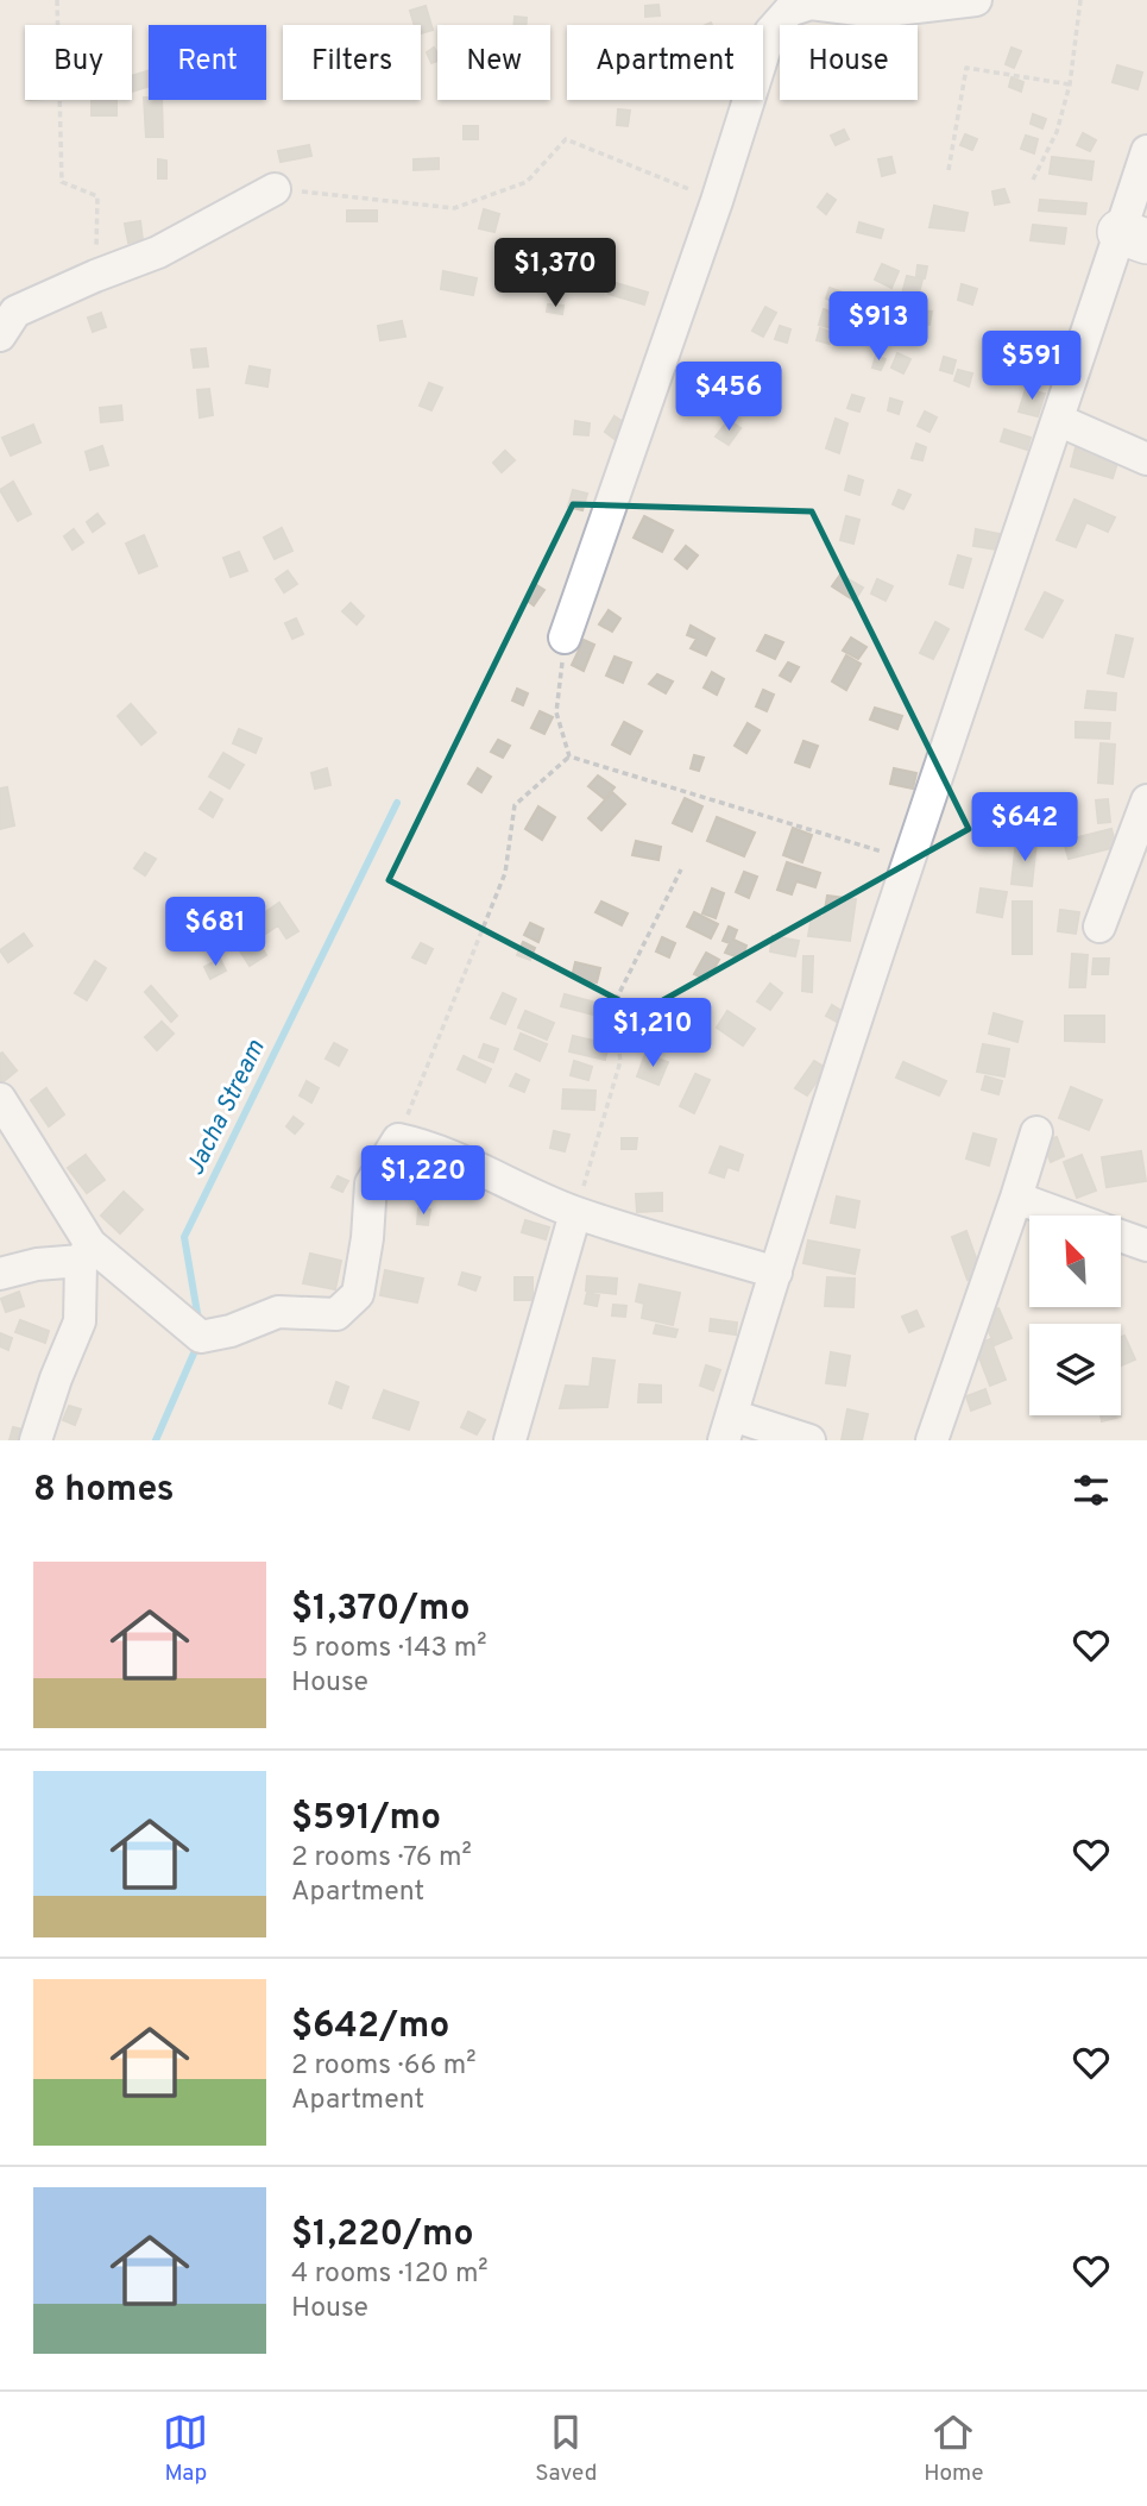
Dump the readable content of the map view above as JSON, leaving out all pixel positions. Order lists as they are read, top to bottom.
{
  "water": ["Jacha Stream"],
  "north": "top left",
  "page": {
    "chip": [
      "Buy",
      "Rent",
      "Filters",
      "New",
      "Apartment",
      "House"
    ],
    "price": [
      "$1,370",
      "$913",
      "$591",
      "$456",
      "$642",
      "$681",
      "$1,210",
      "$1,220"
    ],
    "heading": "8 homes",
    "list": [
      {
        "name": "$1,370/mo",
        "note": "5 rooms · 143 m² · House"
      },
      {
        "name": "$591/mo",
        "note": "2 rooms · 76 m² · Apartment"
      },
      {
        "name": "$642/mo",
        "note": "2 rooms · 66 m² · Apartment"
      },
      {
        "name": "$1,220/mo",
        "note": "4 rooms · 120 m² · House"
      }
    ],
    "tabs": ["Map", "Saved", "Home"]
  }
}
